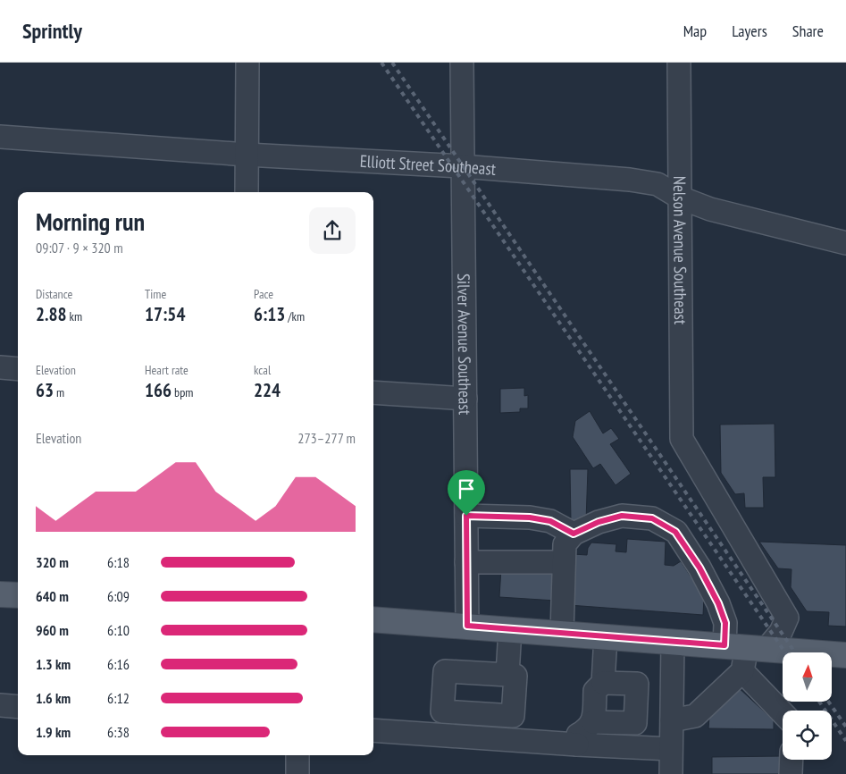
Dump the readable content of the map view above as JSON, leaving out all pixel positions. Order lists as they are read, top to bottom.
{
  "streets": {
    "street": ["Elliott Street Southeast", "Nelson Avenue Southeast", "Silver Avenue Southeast"]
  },
  "crossings": [
    ["Elliott Street Southeast", "Nelson Avenue Southeast"],
    ["Elliott Street Southeast", "Silver Avenue Southeast"]
  ],
  "north": "top",
  "page": {
    "header": "Sprintly",
    "nav": ["Map", "Layers", "Share"],
    "heading": ["Morning run", "09:07 · 9 × 320 m"],
    "stats": [
      ["Distance", "2.88 km"],
      ["Time", "17:54"],
      ["Pace", "6:13 /km"],
      ["Elevation", "63 m"],
      ["Heart rate", "166 bpm"],
      ["kcal", "224"]
    ],
    "chart": ["Elevation", "273–277 m"],
    "list": [
      {
        "name": "320 m",
        "note": "6:18"
      },
      {
        "name": "640 m",
        "note": "6:09"
      },
      {
        "name": "960 m",
        "note": "6:10"
      },
      {
        "name": "1.3 km",
        "note": "6:16"
      },
      {
        "name": "1.6 km",
        "note": "6:12"
      },
      {
        "name": "1.9 km",
        "note": "6:38"
      }
    ]
  }
}
